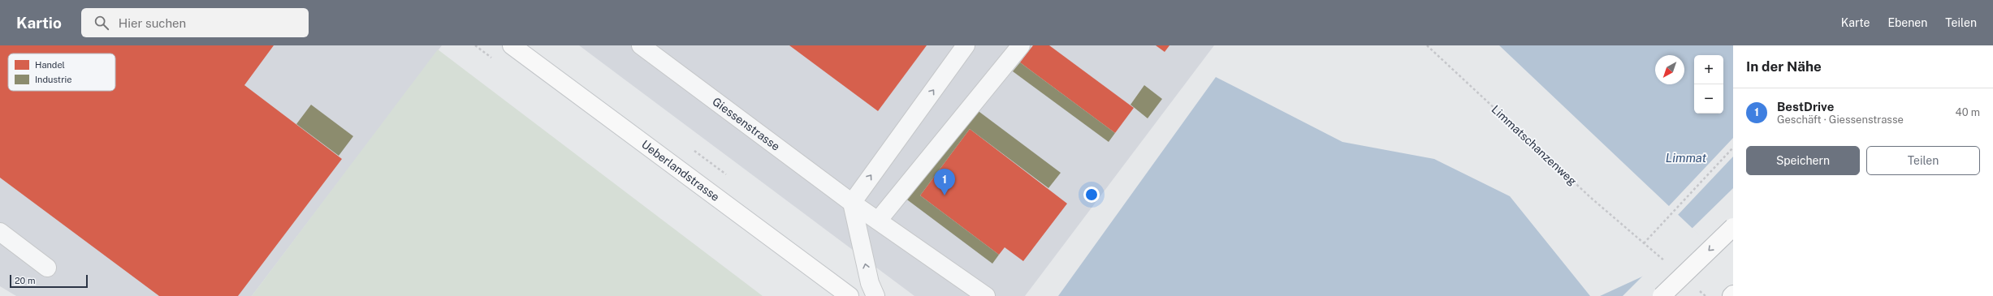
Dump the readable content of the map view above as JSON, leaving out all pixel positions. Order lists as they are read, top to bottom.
{
  "streets": {
    "main road": ["Ueberlandstrasse"],
    "street": ["Giessenstrasse"],
    "path": ["Limmatschanzenweg"]
  },
  "water": ["Limmat"],
  "legend": ["Handel", "Industrie"],
  "scale_bar": "20 m",
  "north": "bottom left",
  "page": {
    "header": "Kartio",
    "search": "Hier suchen",
    "nav": ["Karte", "Ebenen", "Teilen"],
    "heading": "In der Nähe",
    "map_buttons": ["+", "−"],
    "list": [
      {
        "mark": "1",
        "name": "BestDrive",
        "note": "Geschäft · Giessenstrasse",
        "value": "40 m"
      }
    ],
    "buttons": ["Speichern", "Teilen"],
    "pins": "1",
    "scale": "20 m"
  }
}
